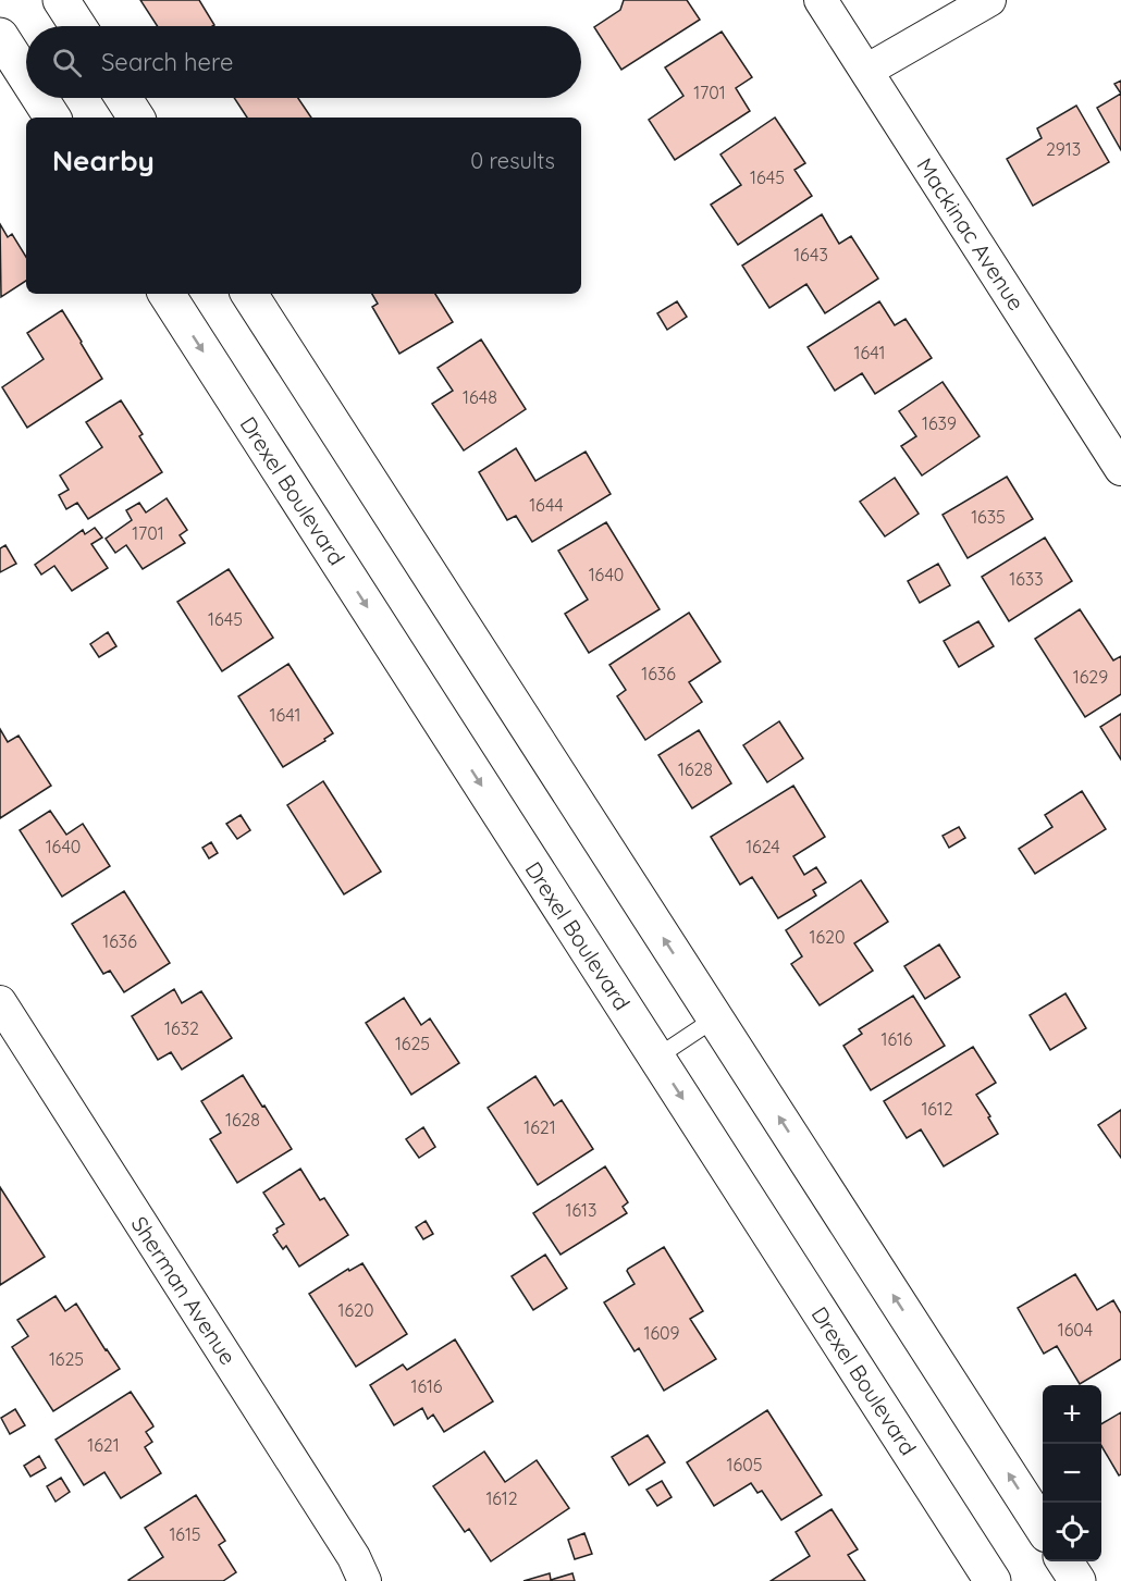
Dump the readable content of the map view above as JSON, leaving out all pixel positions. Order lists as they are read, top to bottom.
{
  "streets": {
    "street": ["Mackinac Avenue", "Drexel Boulevard", "Sherman Avenue"]
  },
  "house_numbers": [
    "1701",
    "2913",
    "1645",
    "1643",
    "1641",
    "1648",
    "1639",
    "1644",
    "1635",
    "1701",
    "1640",
    "1633",
    "1645",
    "1636",
    "1629",
    "1641",
    "1628",
    "1640",
    "1624",
    "1620",
    "1636",
    "1632",
    "1616",
    "1625",
    "1612",
    "1628",
    "1621",
    "1613",
    "1620",
    "1604",
    "1609",
    "1625",
    "1616",
    "1621",
    "1605",
    "1612",
    "1615"
  ],
  "page": {
    "search": "Search here",
    "heading": ["Nearby", "0 results"],
    "map_buttons": ["+", "−"]
  }
}
